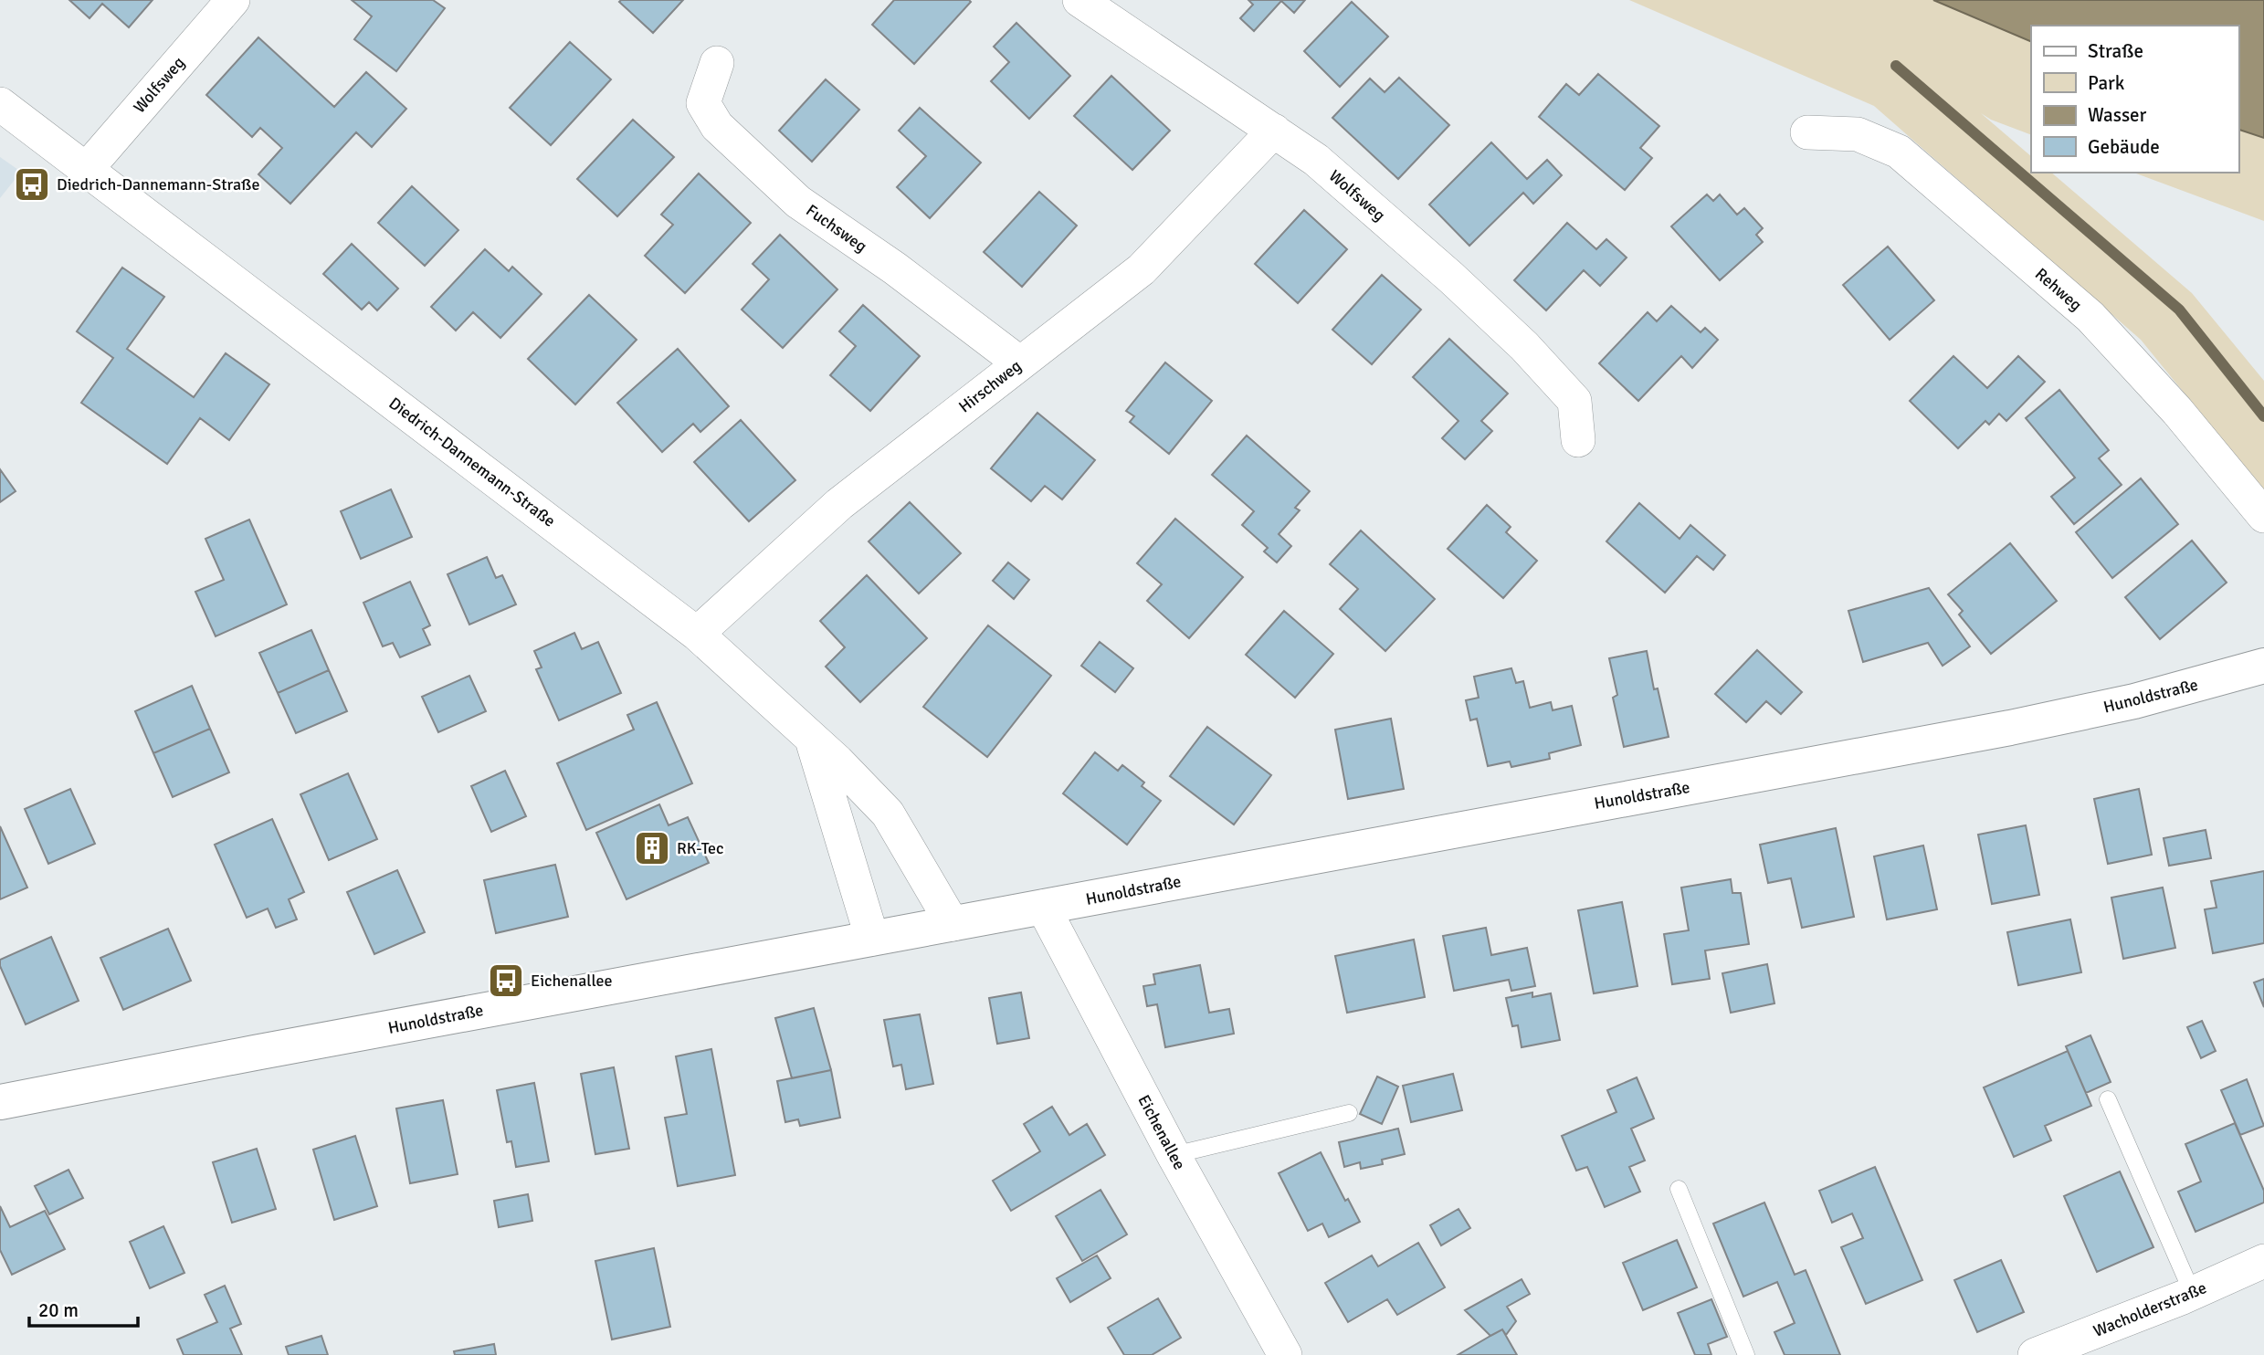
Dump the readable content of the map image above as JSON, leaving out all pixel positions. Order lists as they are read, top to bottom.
{
  "streets": {
    "street": [
      "Wolfsweg",
      "Fuchsweg",
      "Rehweg",
      "Hirschweg",
      "Diedrich-Dannemann-Straße",
      "Hunoldstraße",
      "Eichenallee",
      "Wacholderstraße"
    ]
  },
  "crossings": [
    ["Wolfsweg", "Hirschweg"],
    ["Wolfsweg", "Diedrich-Dannemann-Straße"],
    ["Fuchsweg", "Hirschweg"],
    ["Hirschweg", "Diedrich-Dannemann-Straße"],
    ["Diedrich-Dannemann-Straße", "Hunoldstraße"],
    ["Hunoldstraße", "Eichenallee"]
  ],
  "places": {
    "bus stop": ["Diedrich-Dannemann-Straße", "Eichenallee"],
    "building": ["RK-Tec"]
  },
  "legend": [
    "Straße",
    "Park",
    "Wasser",
    "Gebäude"
  ],
  "scale_bar": "20 m"
}
